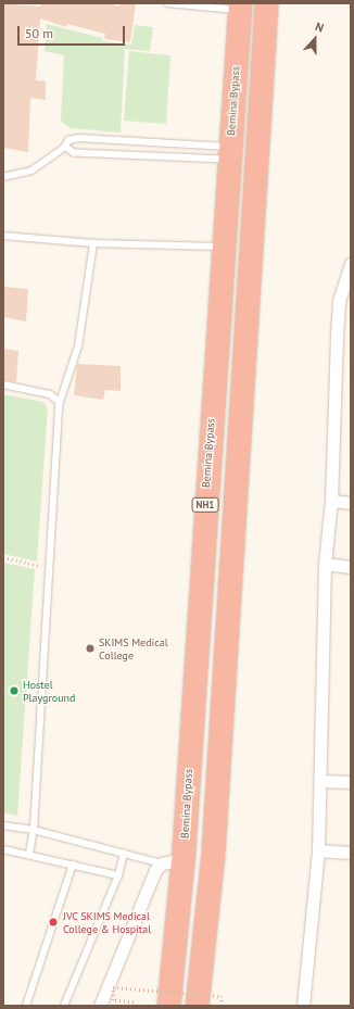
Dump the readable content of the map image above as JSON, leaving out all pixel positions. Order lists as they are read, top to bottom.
{
  "streets": {
    "highway": ["Bemina Bypass", "NH1"]
  },
  "places": ["SKIMS Medical College", "Hostel Playground", "JVC SKIMS Medical College & Hospital"],
  "scale_bar": "50 m",
  "north": "top"
}
